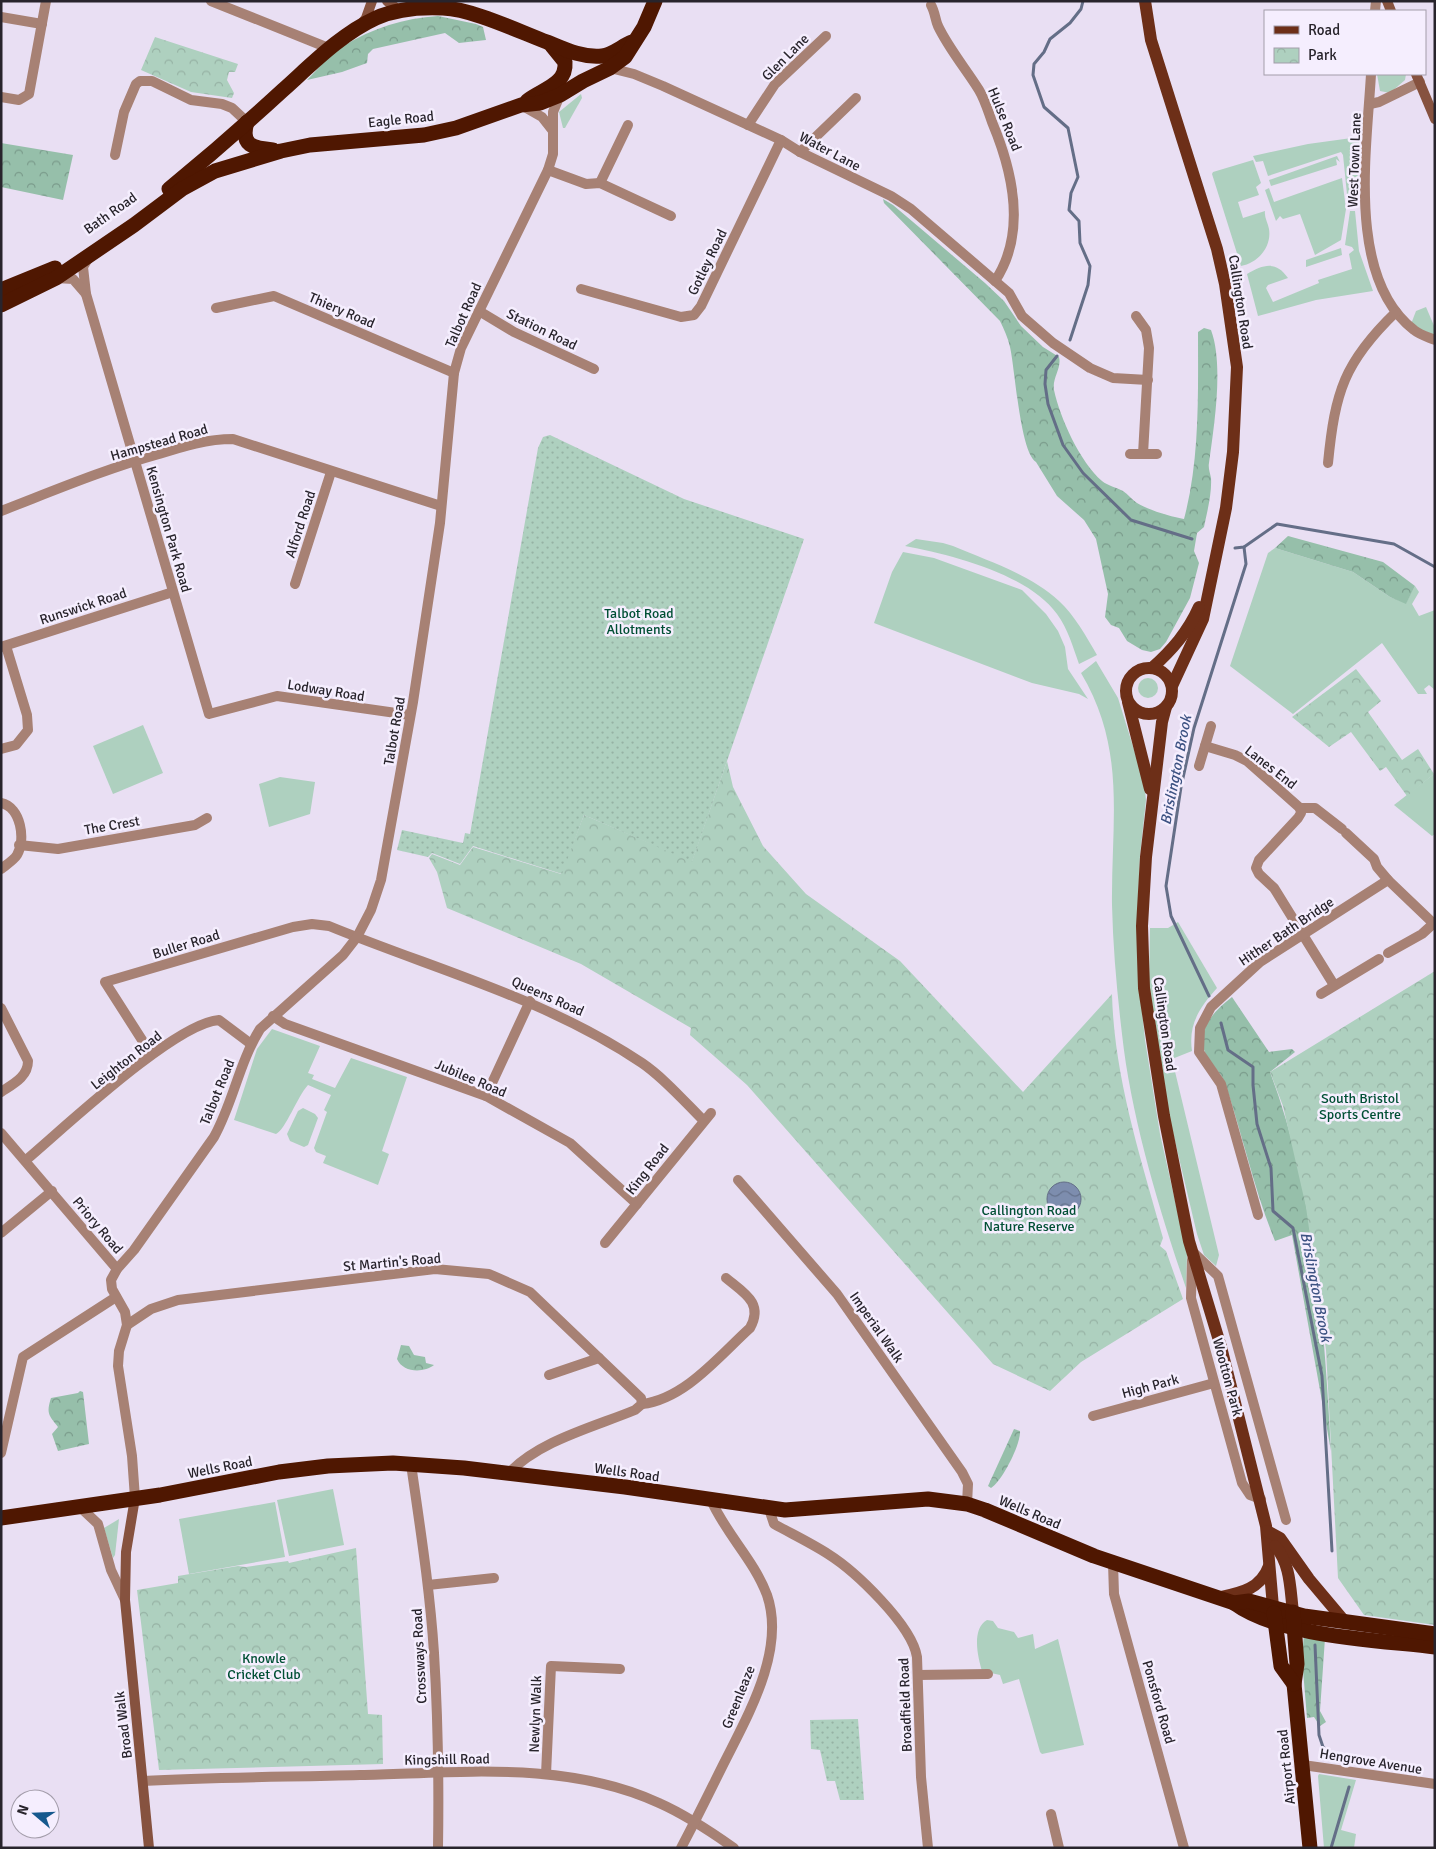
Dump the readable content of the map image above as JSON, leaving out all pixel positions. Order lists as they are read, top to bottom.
{
  "streets": {
    "highway": [
      "Eagle Road",
      "Bath Road",
      "Wells Road",
      "Airport Road"
    ],
    "main road": ["Callington Road", "Wootton Park"],
    "street": [
      "Glen Lane",
      "Hulse Road",
      "Water Lane",
      "West Town Lane",
      "Gotley Road",
      "Thiery Road",
      "Talbot Road",
      "Station Road",
      "Hampstead Road",
      "Alford Road",
      "Kensington Park Road",
      "Runswick Road",
      "Lodway Road",
      "Lanes End",
      "The Crest",
      "Hither Bath Bridge",
      "Buller Road",
      "Queens Road",
      "Leighton Road",
      "Jubilee Road",
      "King Road",
      "Priory Road",
      "St Martin's Road",
      "Imperial Walk",
      "High Park",
      "Crossways Road",
      "Greenleaze",
      "Ponsford Road",
      "Broadfield Road",
      "Newlyn Walk",
      "Broad Walk",
      "Kingshill Road",
      "Hengrove Avenue"
    ]
  },
  "crossings": [
    ["Glen Lane", "Water Lane"],
    ["Eagle Road", "Water Lane"],
    ["Eagle Road", "Bath Road"],
    ["Eagle Road", "Talbot Road"],
    ["Hulse Road", "Water Lane"],
    ["Water Lane", "Gotley Road"],
    ["Bath Road", "Kensington Park Road"],
    ["Callington Road", "Wootton Park"],
    ["Thiery Road", "Talbot Road"],
    ["Talbot Road", "Station Road"],
    ["Talbot Road", "Hampstead Road"],
    ["Talbot Road", "Lodway Road"],
    ["Talbot Road", "Buller Road"],
    ["Talbot Road", "Queens Road"],
    ["Talbot Road", "Leighton Road"],
    ["Talbot Road", "Jubilee Road"],
    ["Talbot Road", "Priory Road"],
    ["Hampstead Road", "Alford Road"],
    ["Hampstead Road", "Kensington Park Road"],
    ["Kensington Park Road", "Runswick Road"],
    ["Kensington Park Road", "Lodway Road"],
    ["Lanes End", "Hither Bath Bridge"],
    ["Buller Road", "Queens Road"],
    ["Buller Road", "Leighton Road"],
    ["Queens Road", "King Road"],
    ["Leighton Road", "Priory Road"],
    ["Jubilee Road", "King Road"],
    ["Priory Road", "St Martin's Road"],
    ["Imperial Walk", "Wells Road"],
    ["Wootton Park", "High Park"],
    ["Wootton Park", "Wells Road"],
    ["Wootton Park", "Airport Road"],
    ["Wells Road", "Crossways Road"],
    ["Wells Road", "Greenleaze"],
    ["Wells Road", "Ponsford Road"],
    ["Wells Road", "Broadfield Road"],
    ["Wells Road", "Broad Walk"],
    ["Wells Road", "Airport Road"],
    ["Crossways Road", "Kingshill Road"],
    ["Greenleaze", "Kingshill Road"],
    ["Newlyn Walk", "Kingshill Road"],
    ["Broad Walk", "Kingshill Road"],
    ["Hengrove Avenue", "Airport Road"]
  ],
  "water": ["Brislington Brook"],
  "parks": [
    "Talbot Road Allotments",
    "South Bristol Sports Centre",
    "Callington Road Nature Reserve",
    "Knowle Cricket Club"
  ],
  "legend": ["Road", "Park"],
  "north": "left"
}
